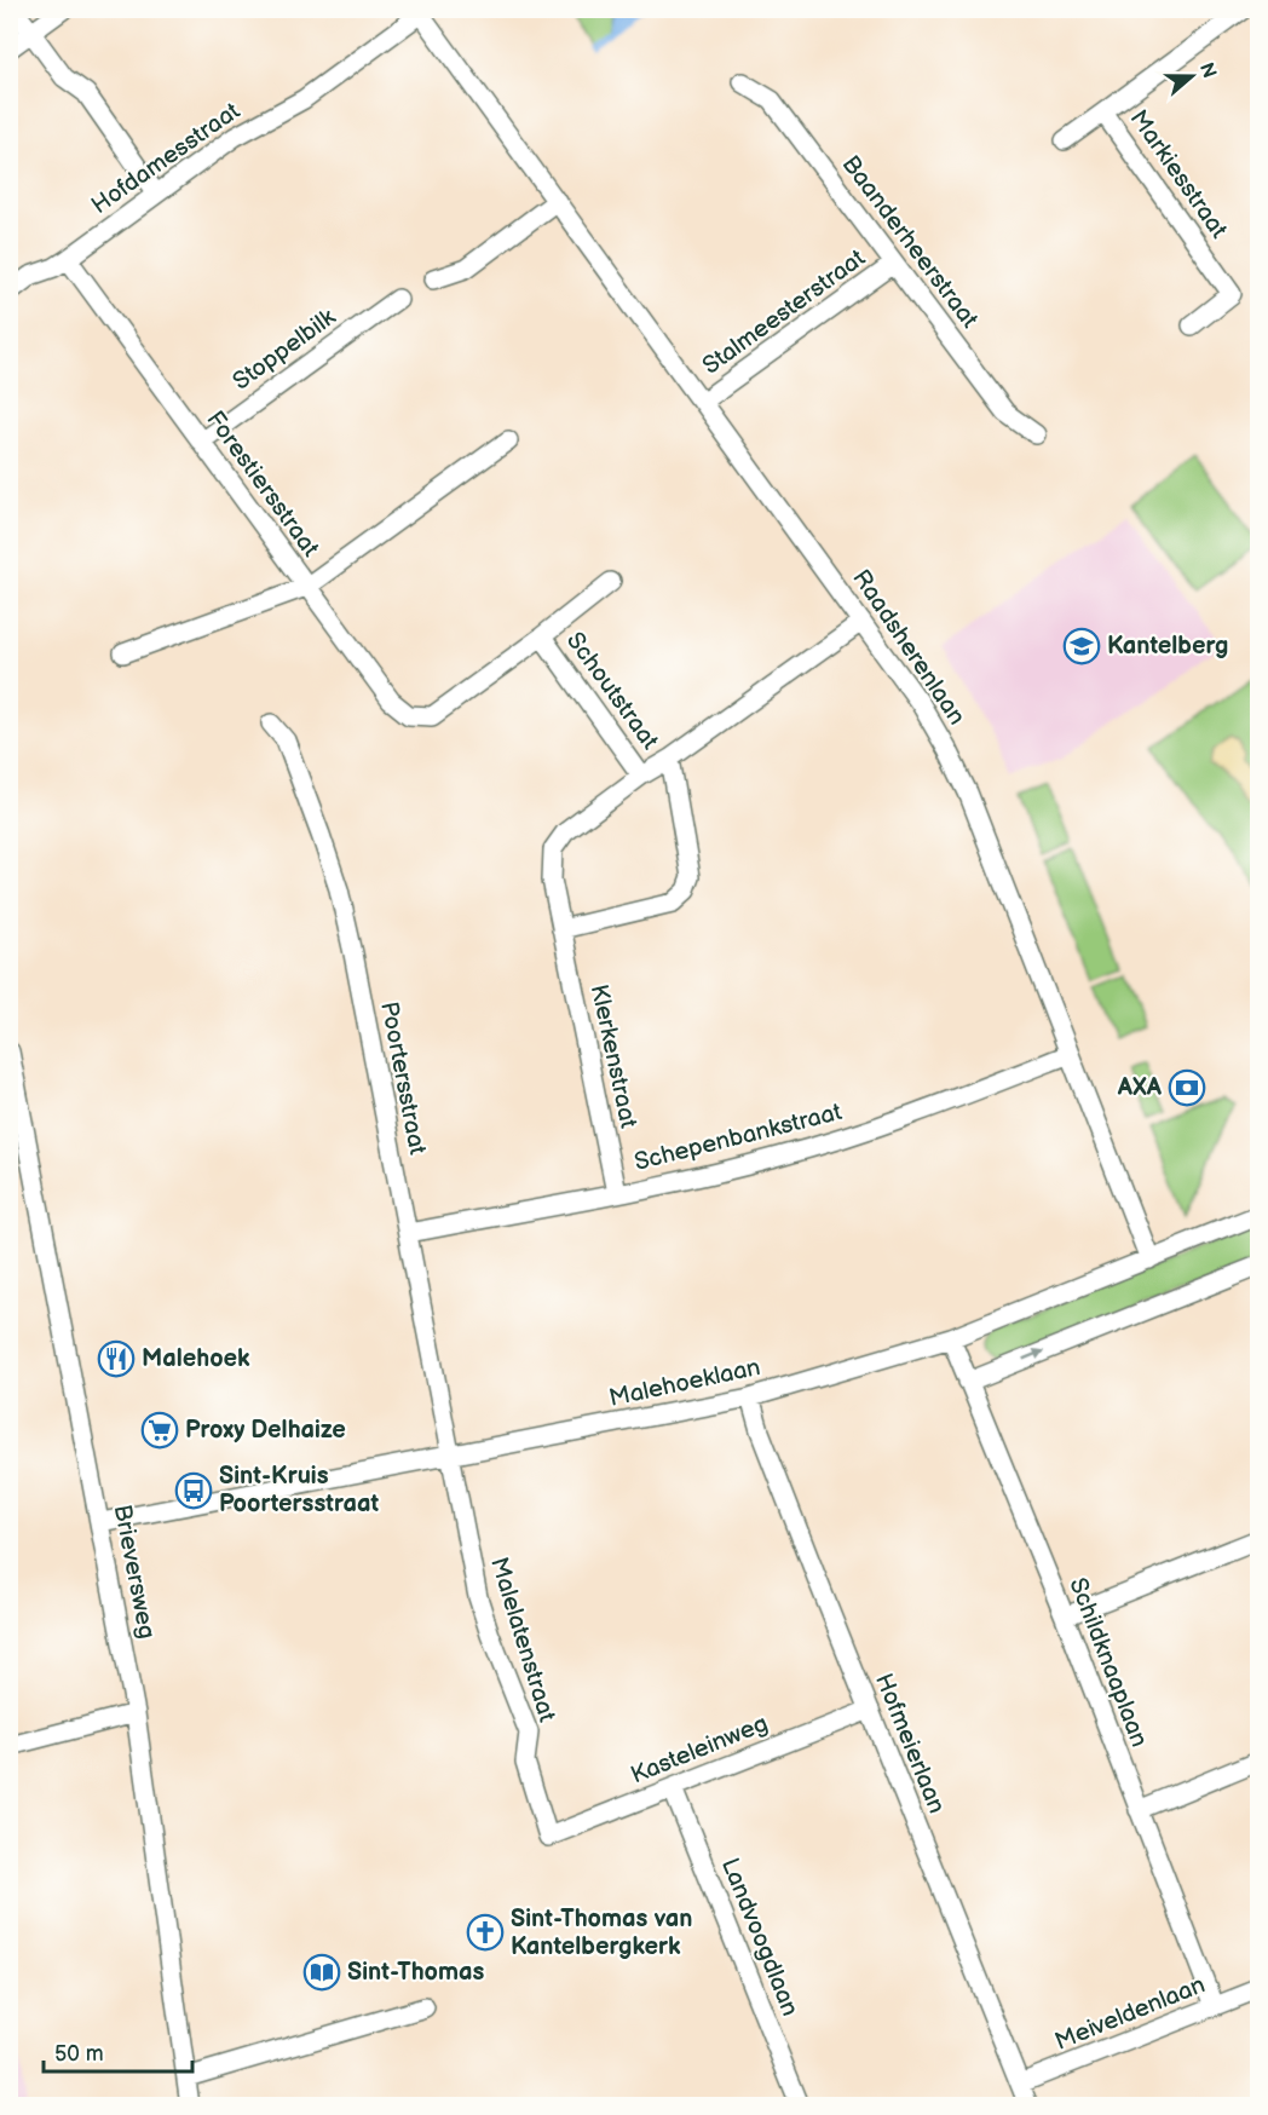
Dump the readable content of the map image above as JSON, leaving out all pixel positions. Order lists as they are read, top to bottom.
{
  "streets": {
    "street": [
      "Hofdamesstraat",
      "Markiesstraat",
      "Baanderheerstraat",
      "Stalmeesterstraat",
      "Stoppelbilk",
      "Forestiersstraat",
      "Raadsherenlaan",
      "Schoutstraat",
      "Klerkenstraat",
      "Poortersstraat",
      "Schepenbankstraat",
      "Malehoeklaan",
      "Brieversweg",
      "Malelatenstraat",
      "Schildknaaplaan",
      "Hofmeierlaan",
      "Kasteleinweg",
      "Landvoogdlaan",
      "Meiveldenlaan"
    ]
  },
  "crossings": [
    ["Hofdamesstraat", "Forestiersstraat"],
    ["Hofdamesstraat", "Raadsherenlaan"],
    ["Baanderheerstraat", "Stalmeesterstraat"],
    ["Stalmeesterstraat", "Raadsherenlaan"],
    ["Stoppelbilk", "Forestiersstraat"],
    ["Forestiersstraat", "Schoutstraat"],
    ["Raadsherenlaan", "Klerkenstraat"],
    ["Raadsherenlaan", "Schepenbankstraat"],
    ["Raadsherenlaan", "Malehoeklaan"],
    ["Schoutstraat", "Klerkenstraat"],
    ["Klerkenstraat", "Schepenbankstraat"],
    ["Poortersstraat", "Schepenbankstraat"],
    ["Poortersstraat", "Malehoeklaan"],
    ["Poortersstraat", "Malelatenstraat"],
    ["Malehoeklaan", "Brieversweg"],
    ["Malehoeklaan", "Malelatenstraat"],
    ["Malehoeklaan", "Schildknaaplaan"],
    ["Malehoeklaan", "Hofmeierlaan"],
    ["Malelatenstraat", "Kasteleinweg"],
    ["Schildknaaplaan", "Meiveldenlaan"],
    ["Hofmeierlaan", "Kasteleinweg"],
    ["Hofmeierlaan", "Meiveldenlaan"],
    ["Kasteleinweg", "Landvoogdlaan"]
  ],
  "places": {
    "school or university": ["Kantelberg"],
    "bank": ["AXA"],
    "restaurant": ["Malehoek"],
    "supermarket": ["Proxy Delhaize"],
    "bus stop": ["Sint-Kruis Poortersstraat"],
    "church": ["Sint-Thomas van Kantelbergkerk"],
    "library": ["Sint-Thomas"]
  },
  "scale_bar": "50 m",
  "north": "right"
}
